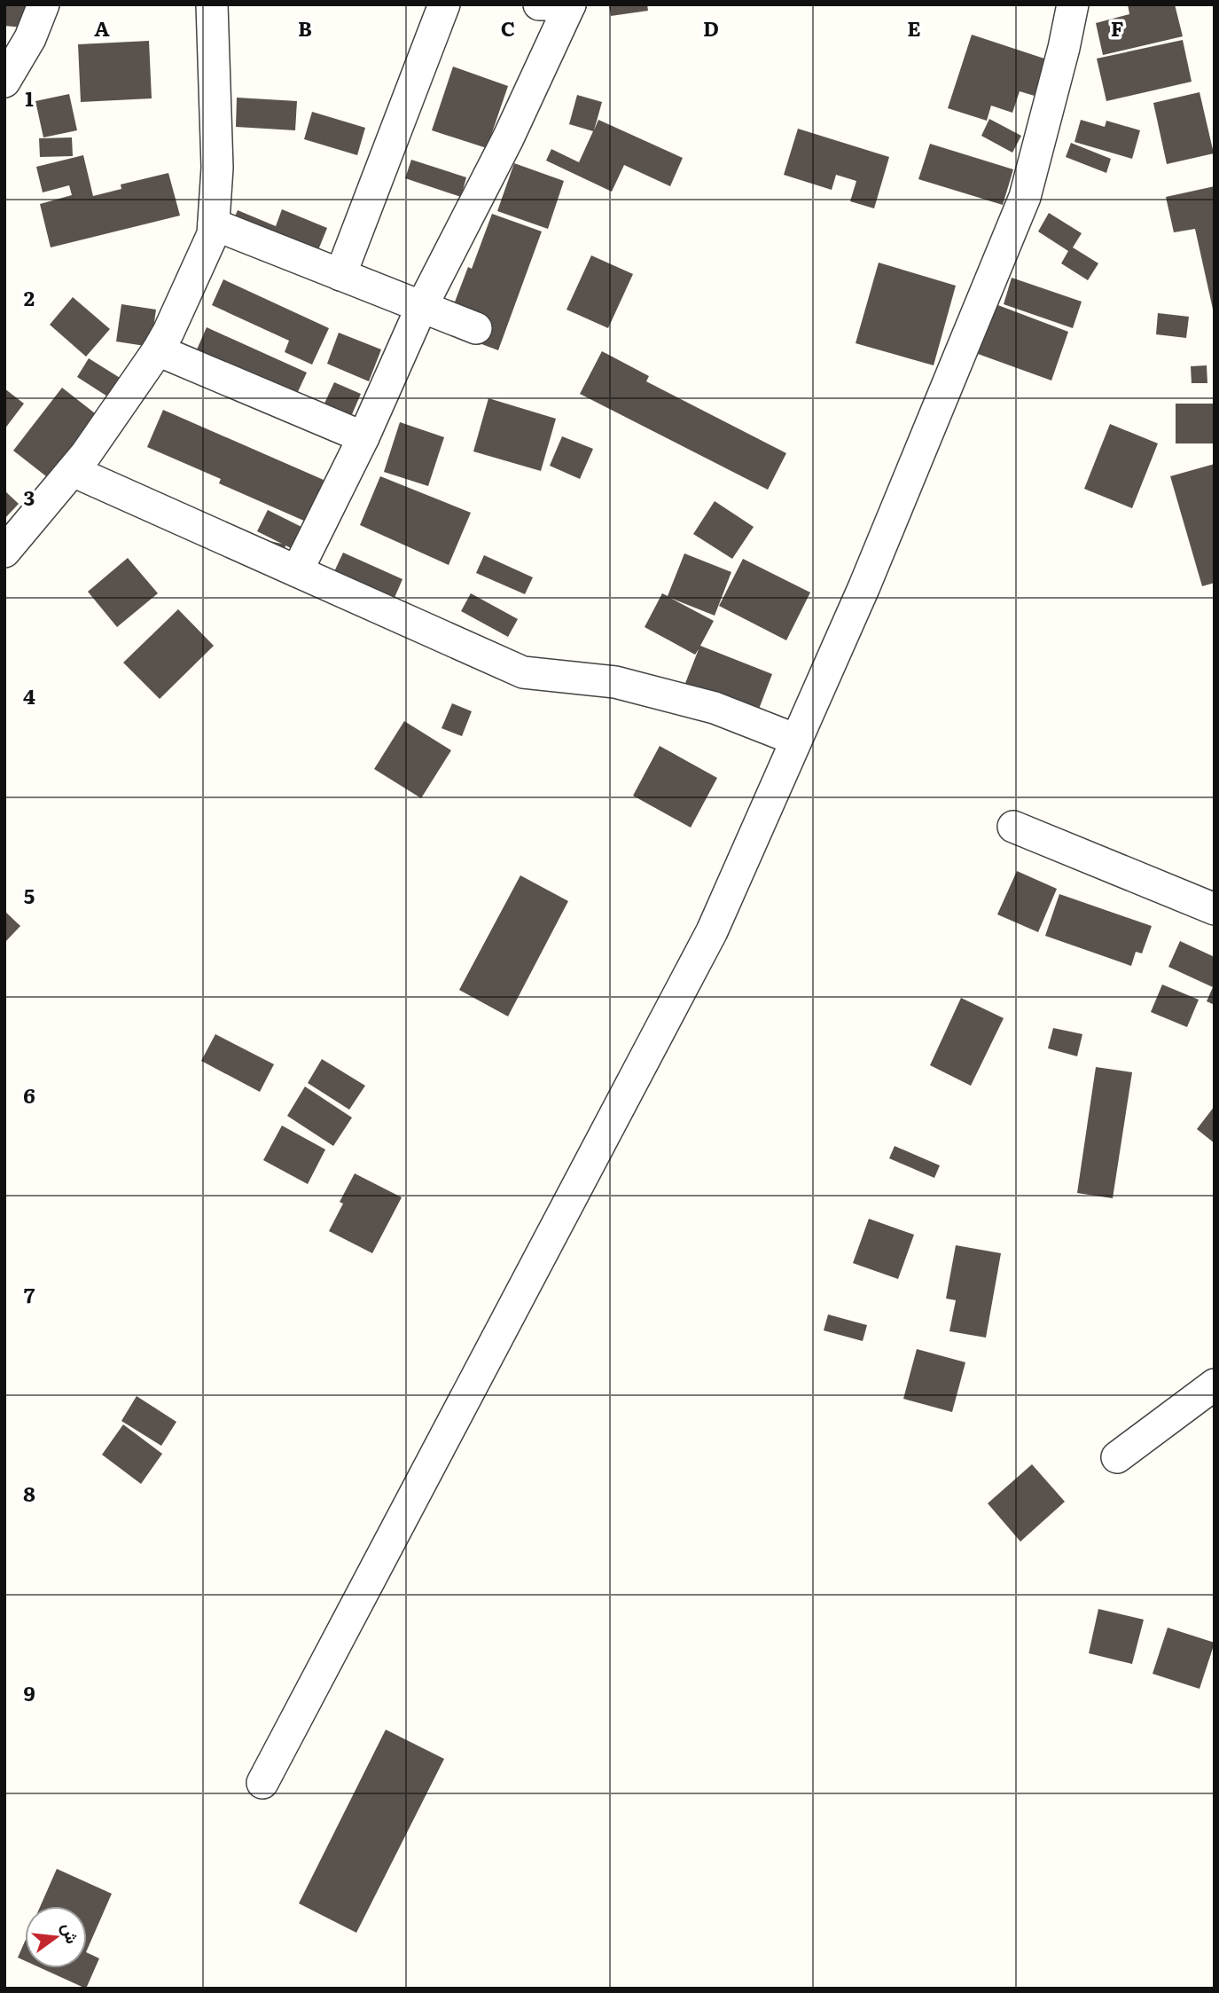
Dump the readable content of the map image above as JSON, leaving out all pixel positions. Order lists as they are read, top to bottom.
{
  "north": "right",
  "grid": {
    "columns": [
      "A",
      "B",
      "C",
      "D",
      "E",
      "F"
    ],
    "rows": [
      "1",
      "2",
      "3",
      "4",
      "5",
      "6",
      "7",
      "8",
      "9"
    ]
  }
}
